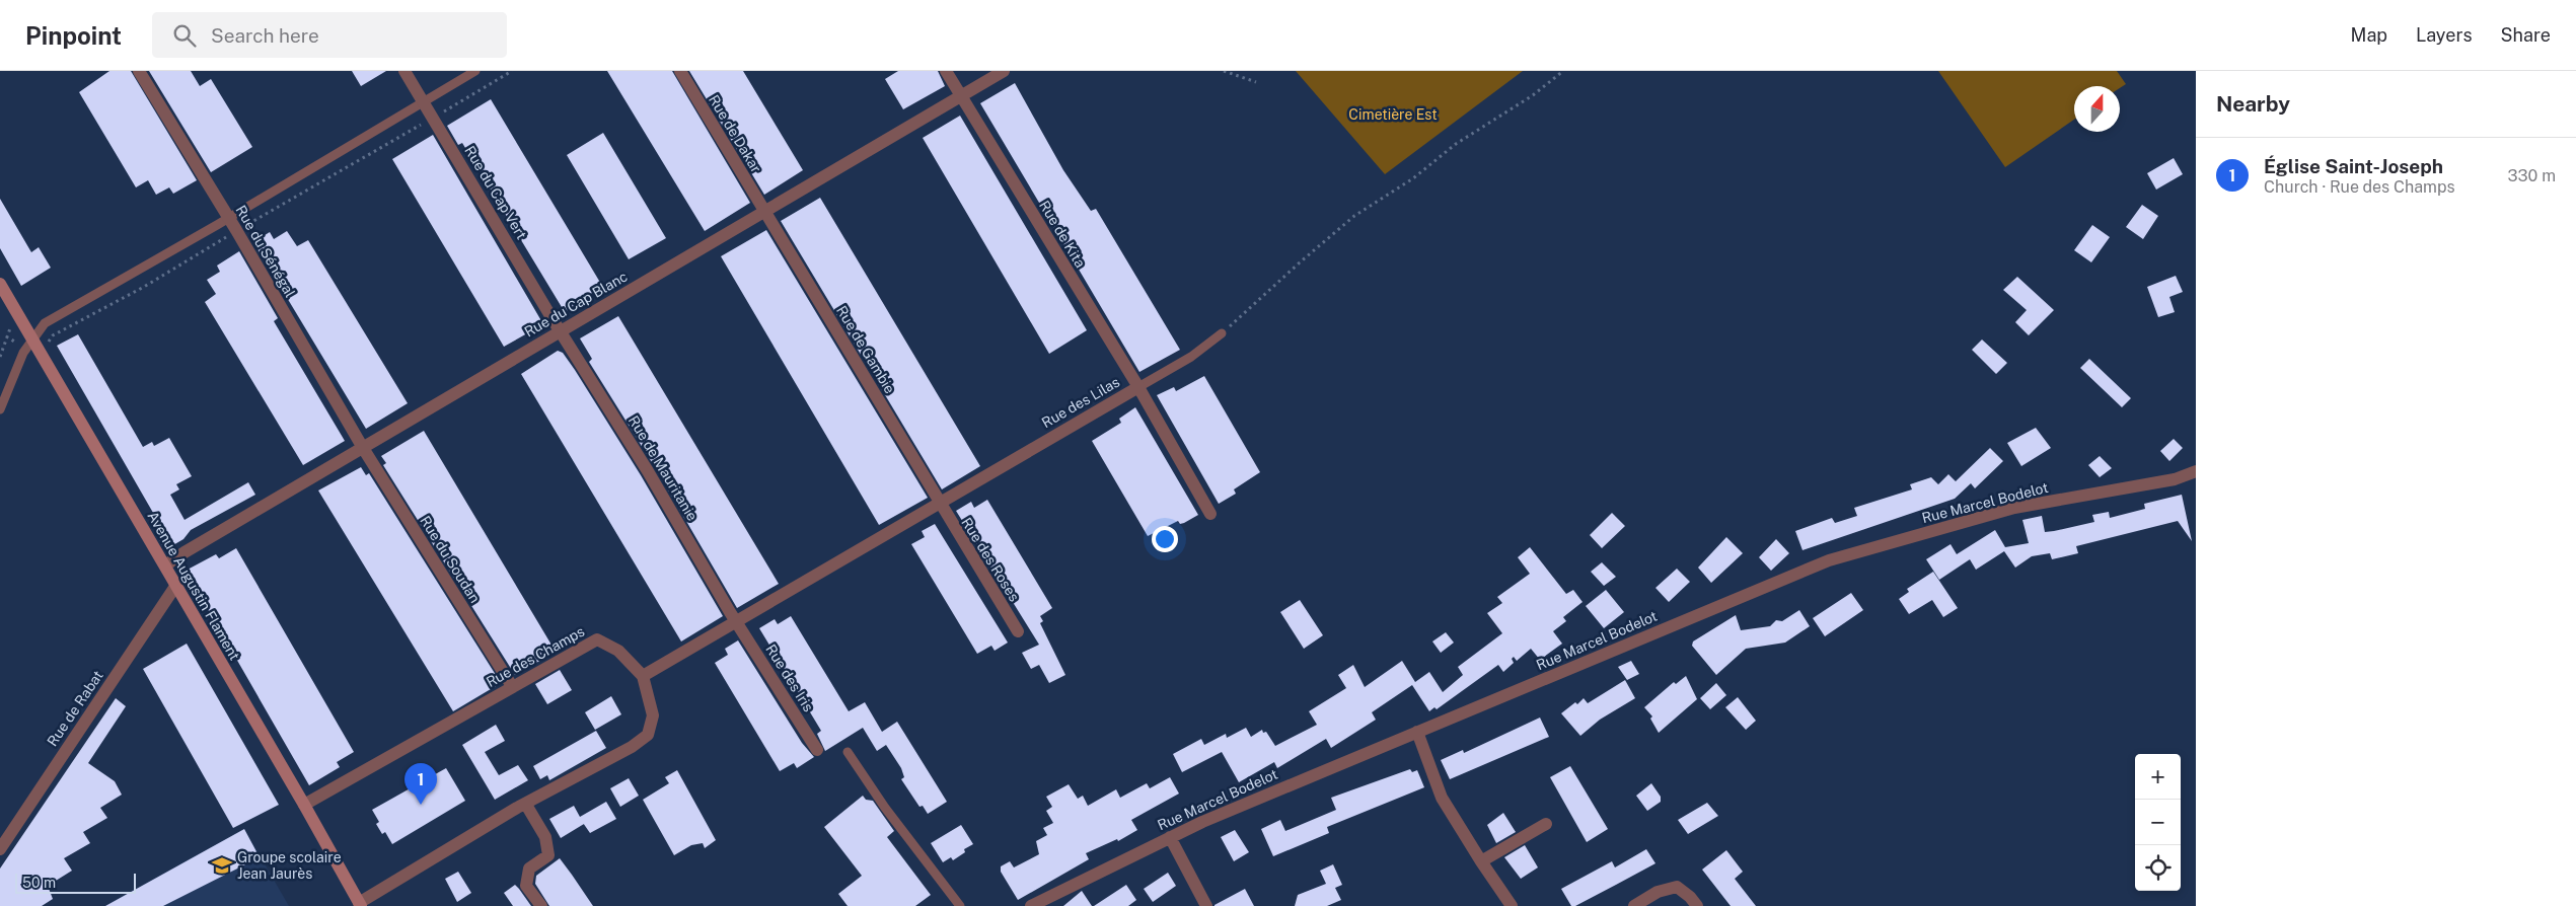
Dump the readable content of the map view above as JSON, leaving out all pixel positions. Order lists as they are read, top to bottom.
{
  "streets": {
    "street": [
      "Rue de Dakar",
      "Rue du Cap Vert",
      "Rue de Kita",
      "Rue du Sénégal",
      "Rue du Cap Blanc",
      "Rue de Gambie",
      "Rue des Lilas",
      "Rue de Mauritanie",
      "Rue Marcel Bodelot",
      "Rue du Soudan",
      "Rue des Roses",
      "Avenue Augustin Flament",
      "Rue des Champs",
      "Rue des Iris",
      "Rue de Rabat"
    ]
  },
  "crossings": [
    ["Rue de Dakar", "Rue du Cap Blanc"],
    ["Rue de Dakar", "Rue de Gambie"],
    ["Rue du Cap Vert", "Rue du Cap Blanc"],
    ["Rue du Cap Vert", "Rue de Mauritanie"],
    ["Rue de Kita", "Rue du Cap Blanc"],
    ["Rue de Kita", "Rue des Lilas"],
    ["Rue du Sénégal", "Rue du Cap Blanc"],
    ["Rue du Sénégal", "Rue du Soudan"],
    ["Rue du Cap Blanc", "Rue de Gambie"],
    ["Rue du Cap Blanc", "Rue de Mauritanie"],
    ["Rue du Cap Blanc", "Rue du Soudan"],
    ["Rue du Cap Blanc", "Avenue Augustin Flament"],
    ["Rue de Gambie", "Rue des Lilas"],
    ["Rue de Gambie", "Rue des Roses"],
    ["Rue des Lilas", "Rue de Mauritanie"],
    ["Rue des Lilas", "Rue des Roses"],
    ["Rue des Lilas", "Rue des Champs"],
    ["Rue des Lilas", "Rue des Iris"],
    ["Rue de Mauritanie", "Rue des Iris"],
    ["Rue du Soudan", "Rue des Champs"],
    ["Avenue Augustin Flament", "Rue des Champs"],
    ["Avenue Augustin Flament", "Rue de Rabat"]
  ],
  "parks": ["Cimetière Est"],
  "places": {
    "school or university": ["Groupe scolaire Jean Jaurès"]
  },
  "scale_bar": "50 m",
  "north": "top",
  "page": {
    "header": "Pinpoint",
    "search": "Search here",
    "nav": ["Map", "Layers", "Share"],
    "heading": "Nearby",
    "list": [
      {
        "mark": "1",
        "name": "Église Saint-Joseph",
        "note": "Church · Rue des Champs",
        "value": "330 m"
      }
    ],
    "map_buttons": ["+", "−"],
    "pins": "1",
    "scale": "50 m"
  }
}
